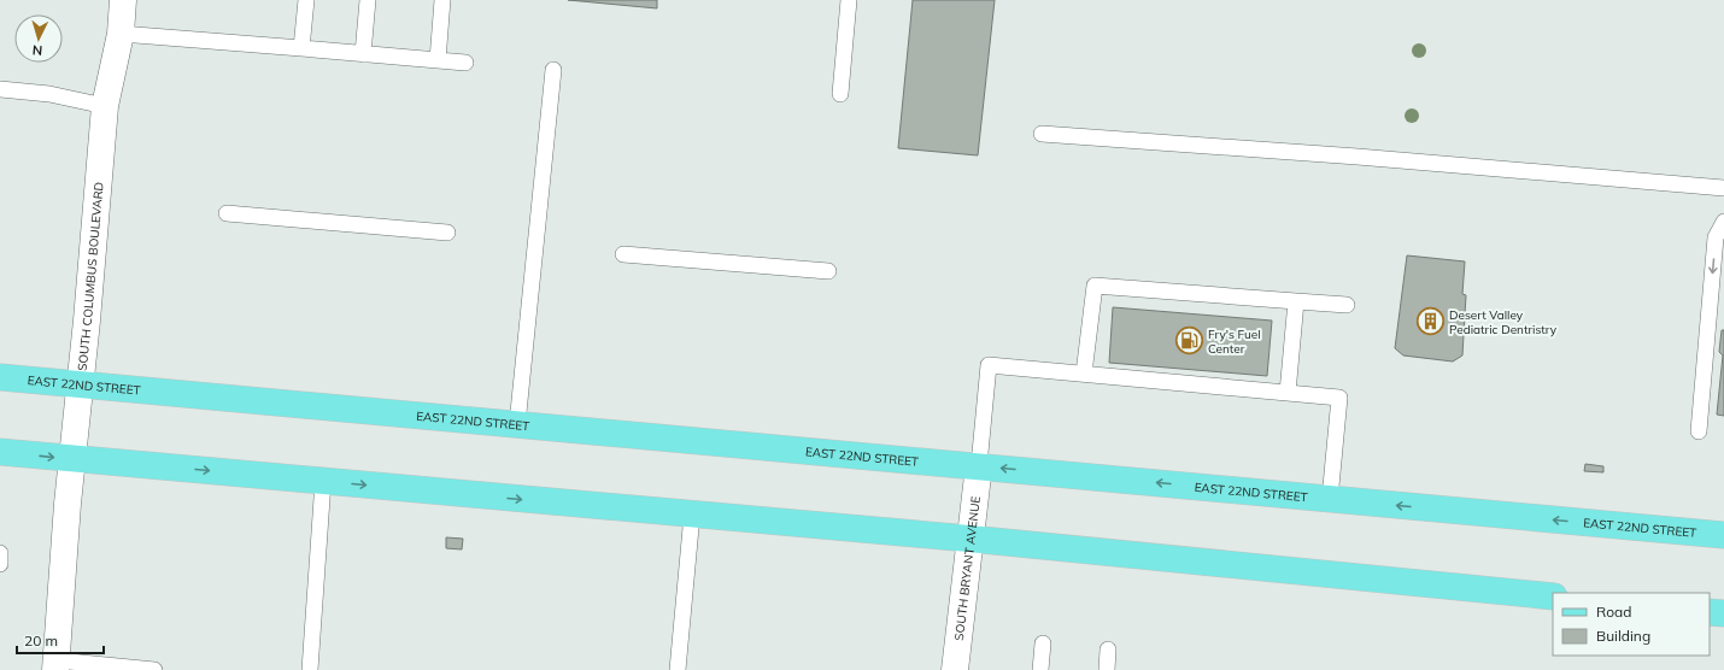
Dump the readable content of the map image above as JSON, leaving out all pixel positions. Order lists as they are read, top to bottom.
{
  "streets": {
    "main road": ["EAST 22ND STREET"],
    "street": ["SOUTH COLUMBUS BOULEVARD", "SOUTH BRYANT AVENUE"]
  },
  "crossings": [
    ["SOUTH COLUMBUS BOULEVARD", "EAST 22ND STREET"],
    ["EAST 22ND STREET", "SOUTH BRYANT AVENUE"]
  ],
  "places": {
    "building": ["Desert Valley Pediatric Dentristry"],
    "fuel station": ["Fry's Fuel Center"]
  },
  "legend": ["Road", "Building"],
  "scale_bar": "20 m",
  "north": "bottom"
}
